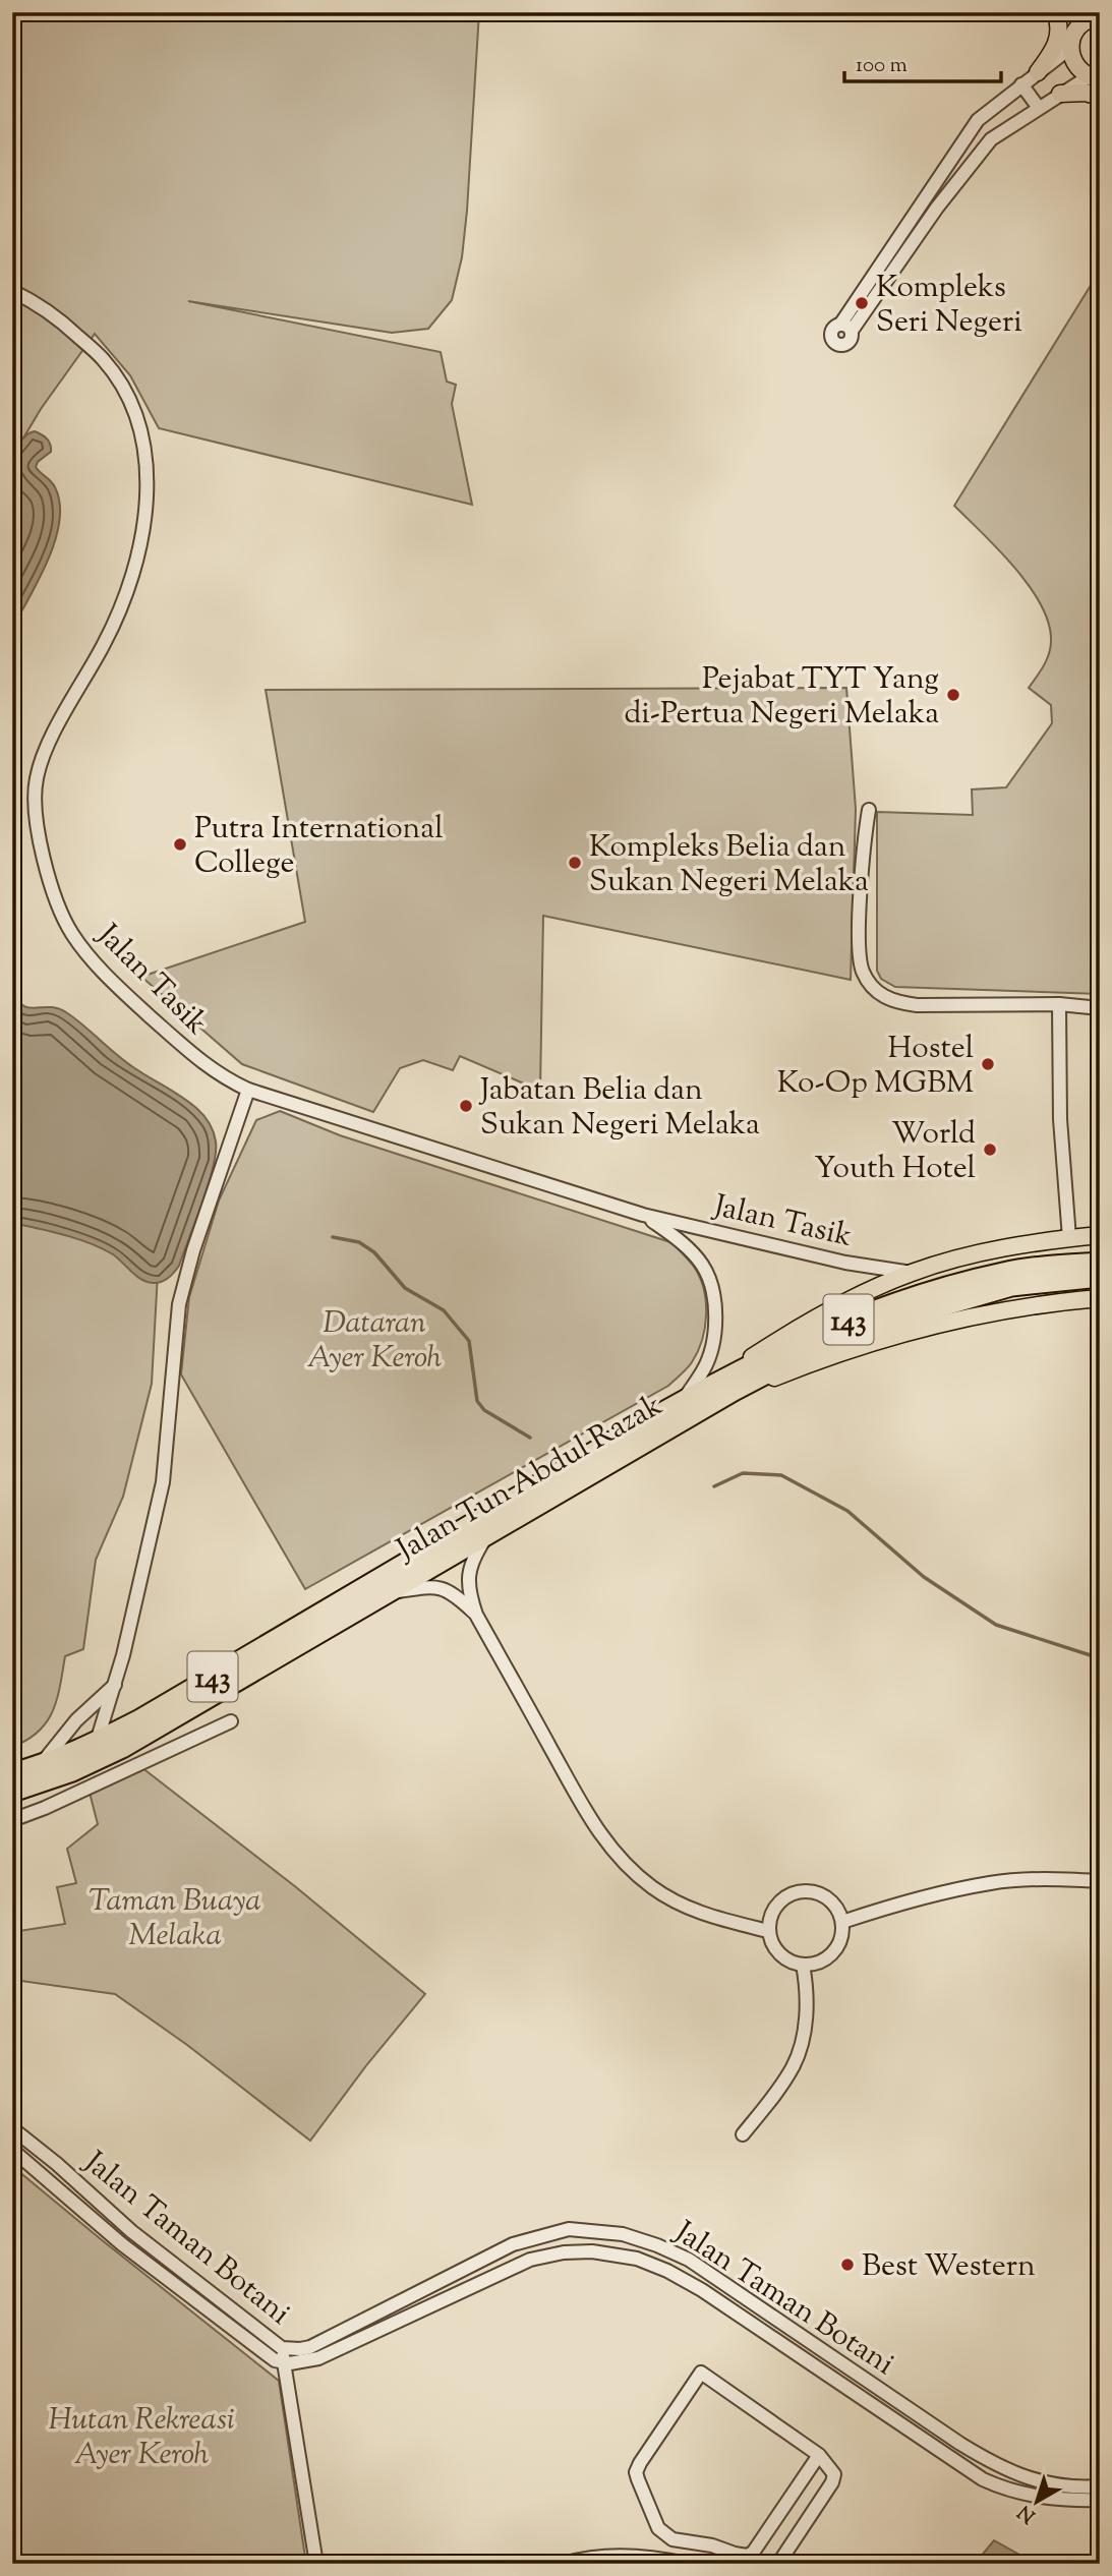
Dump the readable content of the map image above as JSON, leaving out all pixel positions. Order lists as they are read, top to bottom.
{
  "streets": {
    "highway": ["143", "Jalan Tun Abdul Razak"],
    "street": ["Jalan Tasik", "Jalan Taman Botani"]
  },
  "crossings": [
    ["Jalan Tasik", "Jalan Tun Abdul Razak"]
  ],
  "parks": ["Dataran Ayer Keroh", "Taman Buaya Melaka", "Hutan Rekreasi Ayer Keroh"],
  "places": [
    "Kompleks Seri Negeri",
    "Pejabat TYT Yang di-Pertua Negeri Melaka",
    "Putra International College",
    "Kompleks Belia dan Sukan Negeri Melaka",
    "Hostel Ko-Op MGBM",
    "Jabatan Belia dan Sukan Negeri Melaka",
    "World Youth Hotel",
    "Best Western"
  ],
  "scale_bar": "100 m",
  "north": "bottom left"
}
